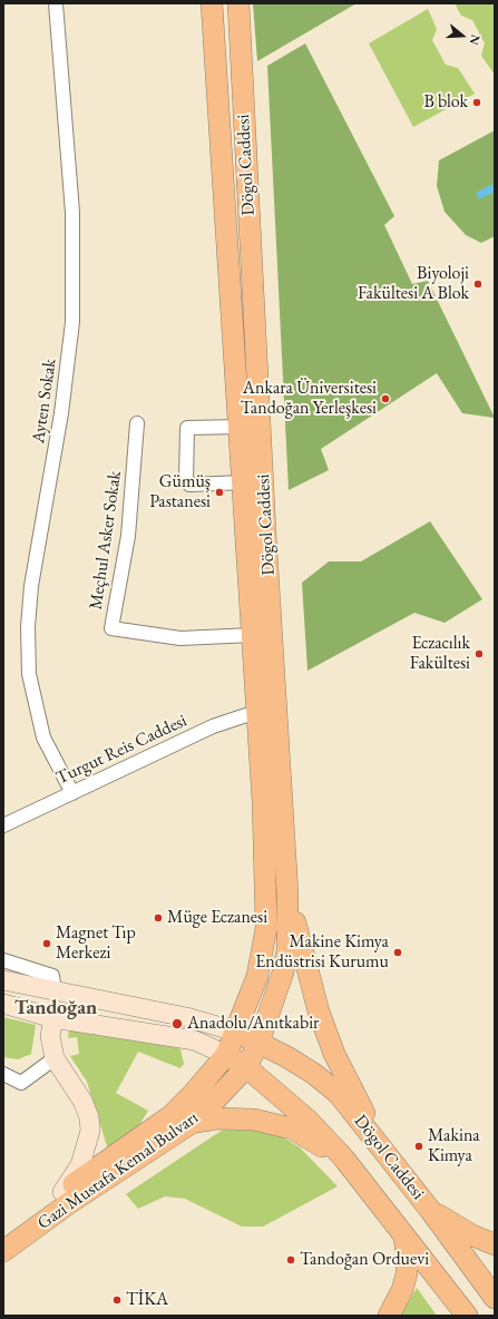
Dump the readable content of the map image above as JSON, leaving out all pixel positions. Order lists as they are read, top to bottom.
{
  "streets": {
    "main road": ["Dögol Caddesi", "Gazi Mustafa Kemal Bulvarı"],
    "street": ["Ayten Sokak", "Meçhul Asker Sokak", "Turgut Reis Caddesi"]
  },
  "crossings": [
    ["Dögol Caddesi", "Meçhul Asker Sokak"],
    ["Dögol Caddesi", "Turgut Reis Caddesi"],
    ["Dögol Caddesi", "Gazi Mustafa Kemal Bulvarı"],
    ["Ayten Sokak", "Turgut Reis Caddesi"]
  ],
  "districts": ["Tandoğan"],
  "places": [
    "B blok",
    "Biyoloji Fakültesi A Blok",
    "Ankara Üniversitesi Tandoğan Yerleşkesi",
    "Gümüş Pastanesi",
    "Eczacılık Fakültesi",
    "Müge Eczanesi",
    "Magnet Tıp Merkezi",
    "Makine Kimya Endüstrisi Kurumu",
    "Anadolu/Anıtkabir",
    "Makina Kimya",
    "Tandoğan Orduevi",
    "TİKA"
  ],
  "north": "right"
}
